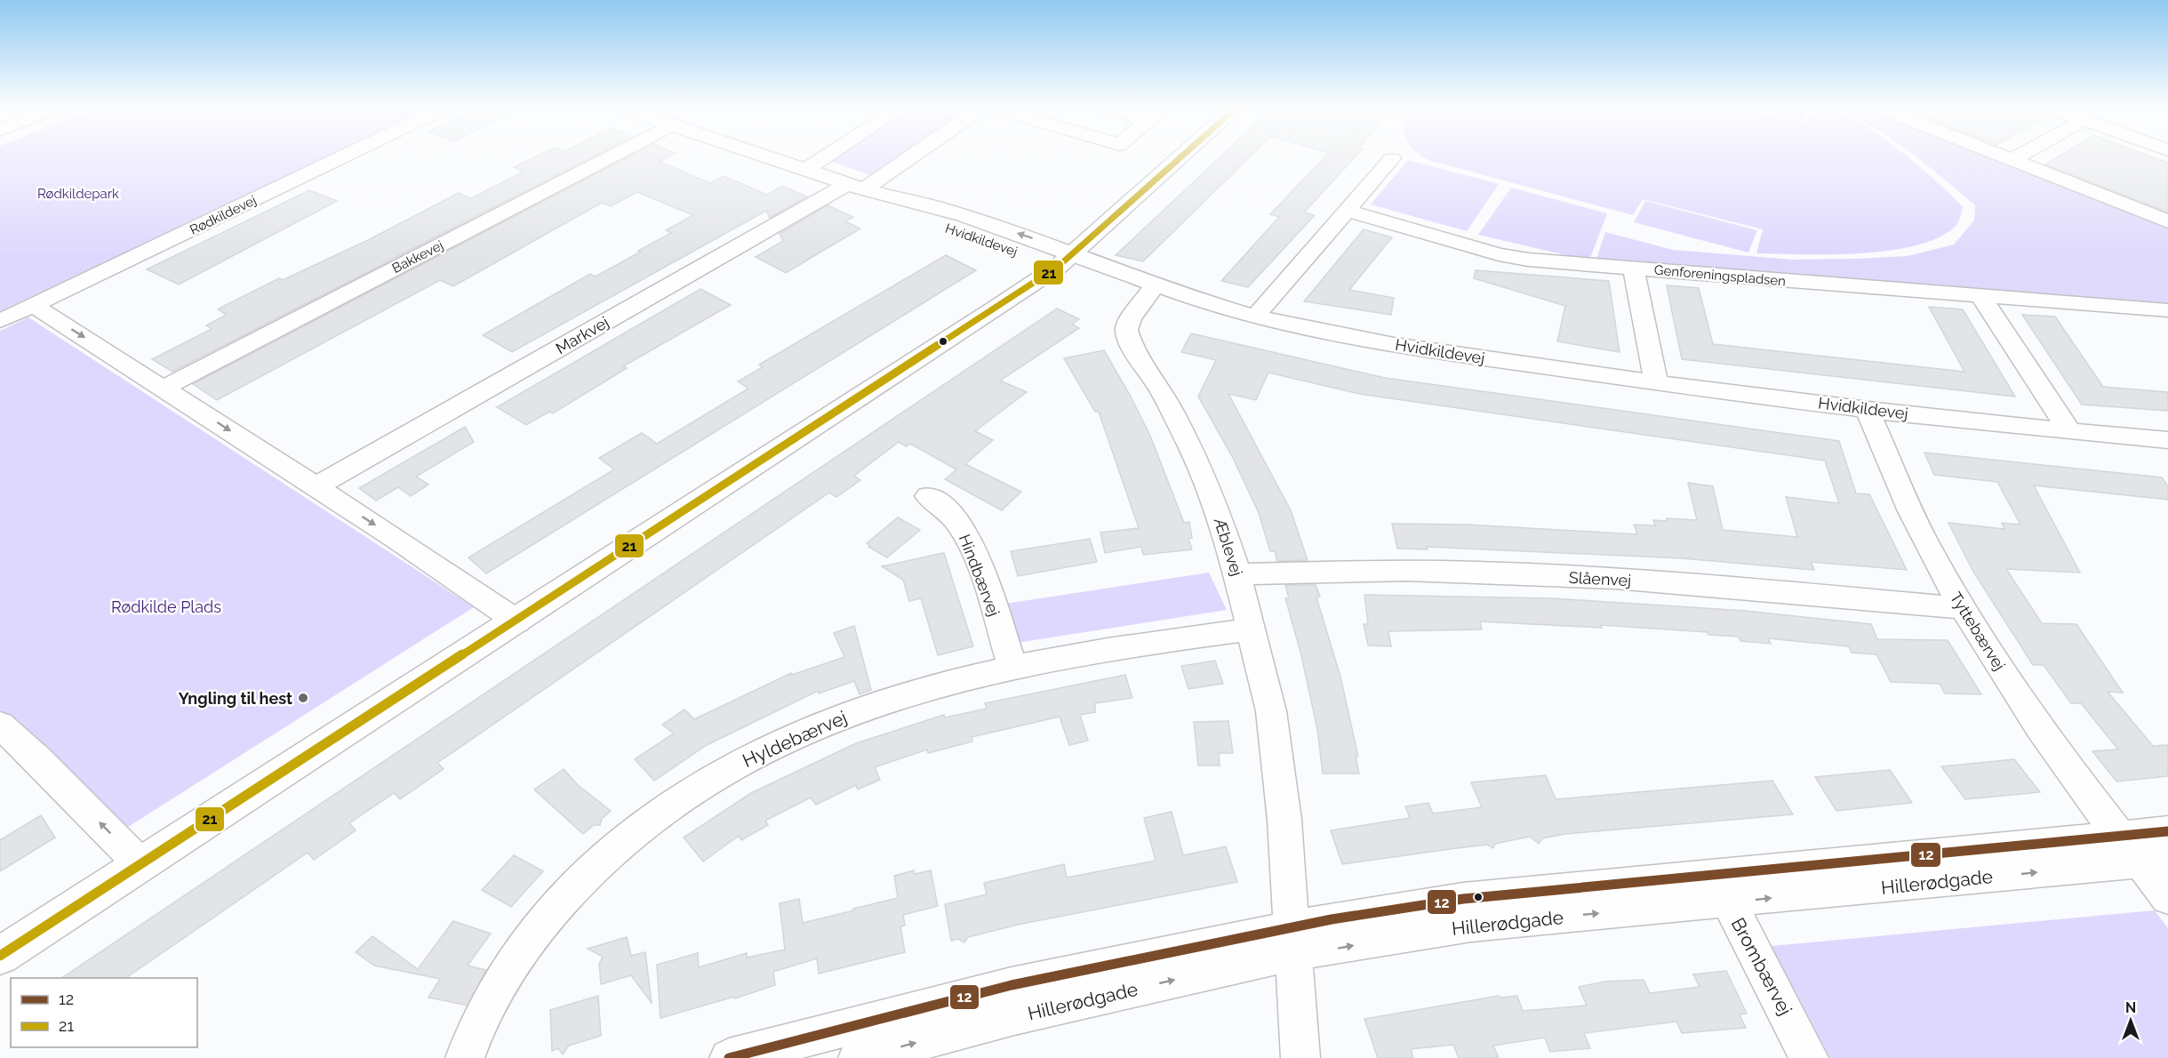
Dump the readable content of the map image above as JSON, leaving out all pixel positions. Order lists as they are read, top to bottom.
{
  "streets": {
    "street": [
      "Rødkildevej",
      "Hvidkildevej",
      "Bakkevej",
      "Genforeningspladsen",
      "Markvej",
      "Æblevej",
      "Hindbærvej",
      "Slåenvej",
      "Tyttebærvej",
      "Hyldebærvej",
      "Hillerødgade",
      "Brombærvej"
    ]
  },
  "crossings": [
    ["Hvidkildevej", "Markvej"],
    ["Hvidkildevej", "Æblevej"],
    ["Hvidkildevej", "Tyttebærvej"],
    ["Æblevej", "Slåenvej"],
    ["Æblevej", "Hyldebærvej"],
    ["Æblevej", "Hillerødgade"],
    ["Hindbærvej", "Hyldebærvej"],
    ["Slåenvej", "Tyttebærvej"],
    ["Tyttebærvej", "Hillerødgade"],
    ["Hillerødgade", "Brombærvej"]
  ],
  "parks": ["Rødkildepark", "Rødkilde Plads"],
  "places": ["Yngling til hest"],
  "lines": ["transit line 21", "transit line 12"],
  "legend": ["12", "21"],
  "north": "top"
}
